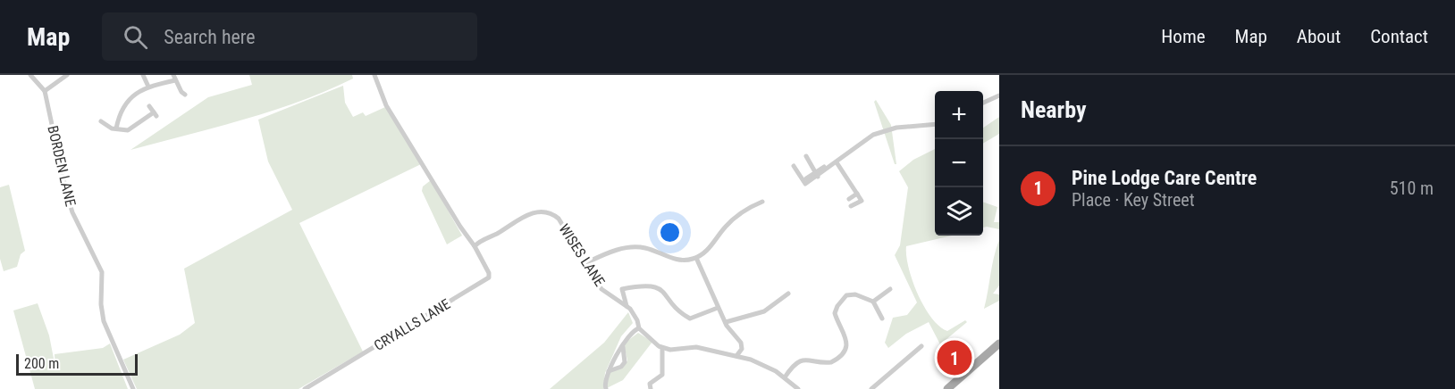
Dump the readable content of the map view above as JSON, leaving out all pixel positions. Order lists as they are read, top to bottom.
{
  "streets": {
    "street": ["BORDEN LANE", "WISES LANE", "CRYALLS LANE"]
  },
  "crossings": [
    ["WISES LANE", "CRYALLS LANE"]
  ],
  "scale_bar": "200 m",
  "page": {
    "header": "Map",
    "search": "Search here",
    "nav": [
      "Home",
      "Map",
      "About",
      "Contact"
    ],
    "heading": "Nearby",
    "map_buttons": ["+", "−"],
    "list": [
      {
        "mark": "1",
        "name": "Pine Lodge Care Centre",
        "note": "Place · Key Street",
        "value": "510 m"
      }
    ],
    "pins": "1",
    "scale": "200 m"
  }
}
